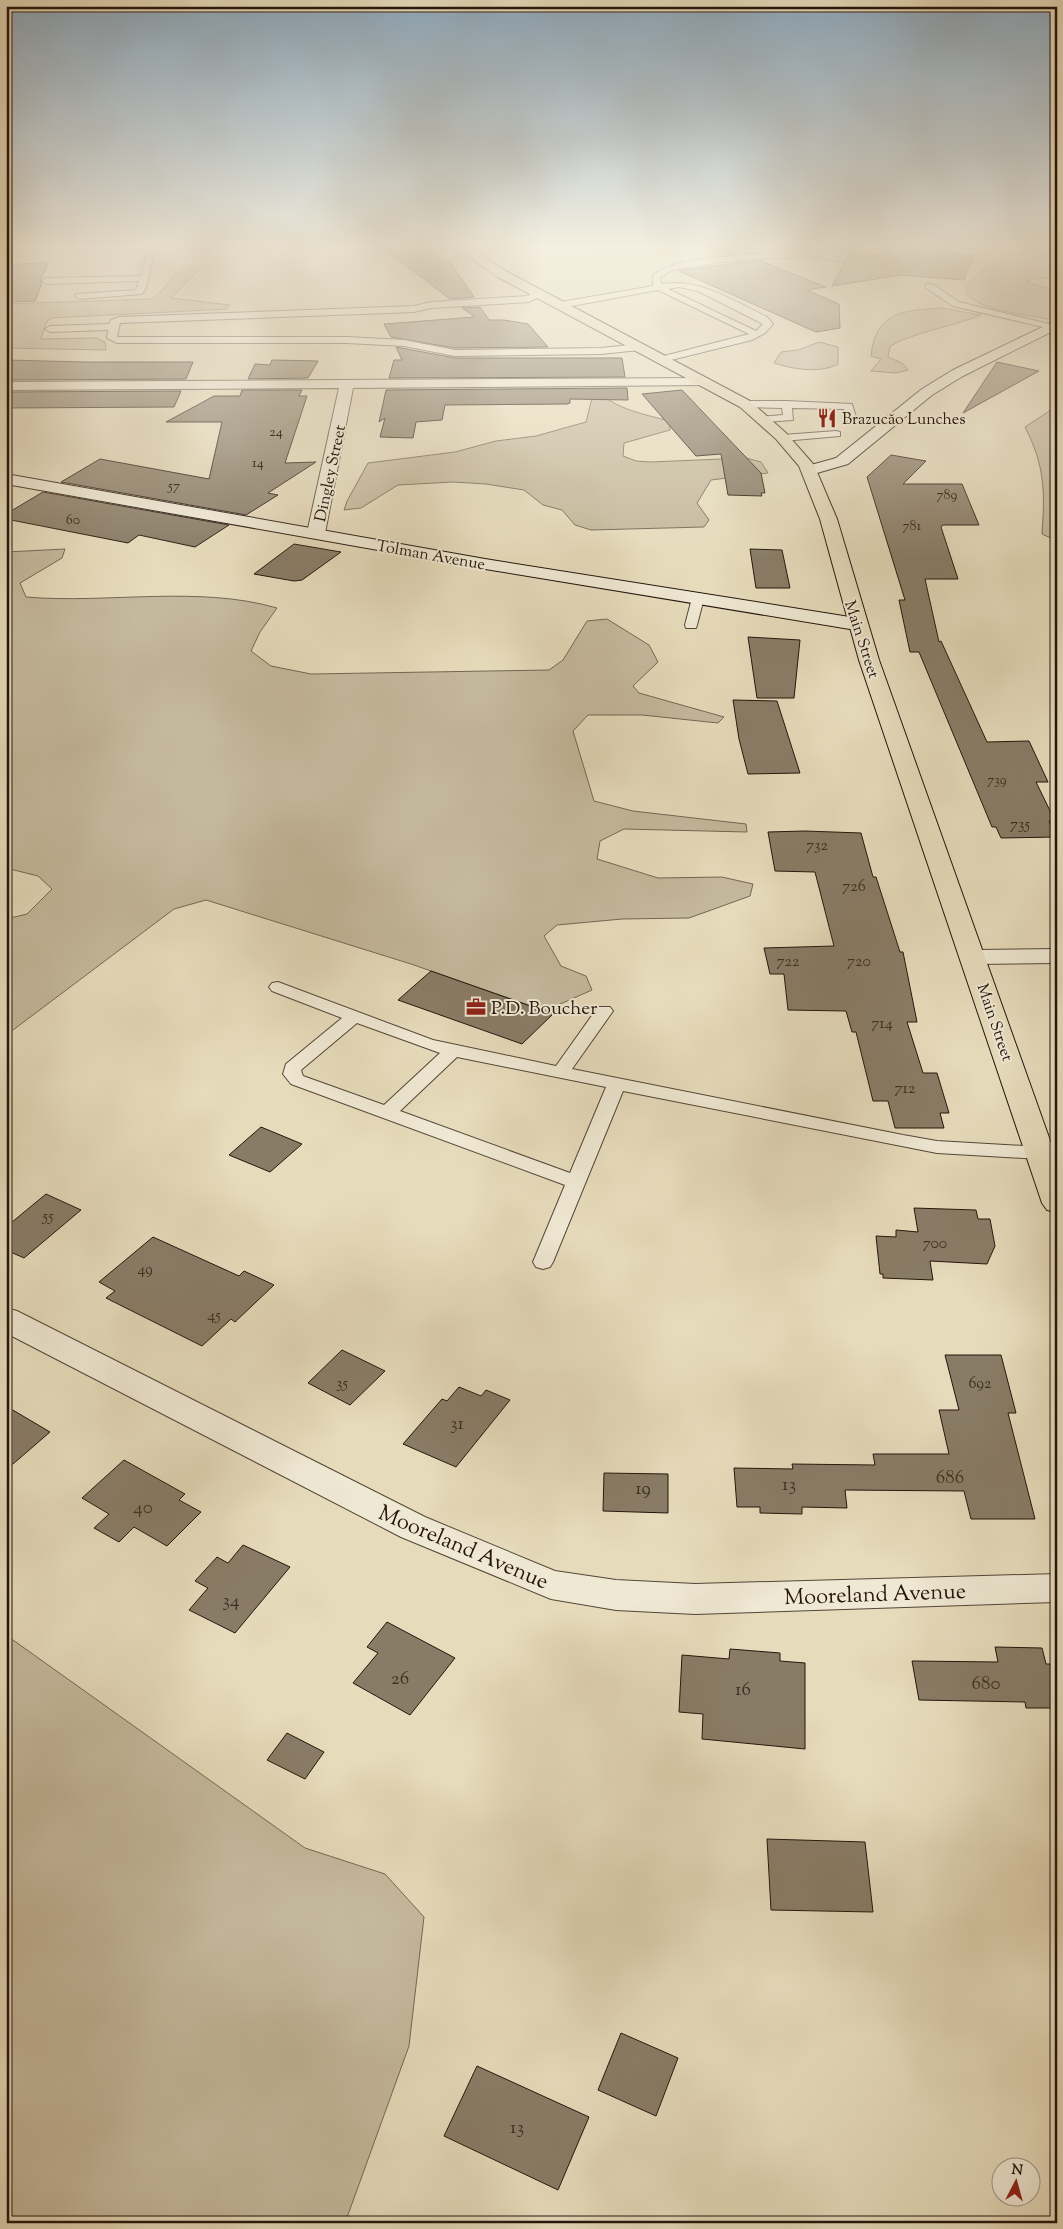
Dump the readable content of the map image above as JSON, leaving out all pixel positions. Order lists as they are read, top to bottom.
{
  "streets": {
    "main road": ["Main Street"],
    "street": ["Dingley Street", "Tolman Avenue", "Mooreland Avenue"]
  },
  "crossings": [
    ["Dingley Street", "Tolman Avenue"],
    ["Tolman Avenue", "Main Street"]
  ],
  "places": {
    "restaurant": ["Brazucăo Lunches"],
    "office": ["P.D. Boucher"]
  },
  "house_numbers": [
    "24",
    "14",
    "57",
    "789",
    "60",
    "781",
    "739",
    "735",
    "732",
    "726",
    "722",
    "720",
    "714",
    "712",
    "55",
    "700",
    "49",
    "45",
    "35",
    "692",
    "31",
    "686",
    "13",
    "19",
    "40",
    "34",
    "26",
    "680",
    "16",
    "13"
  ],
  "north": "top"
}
